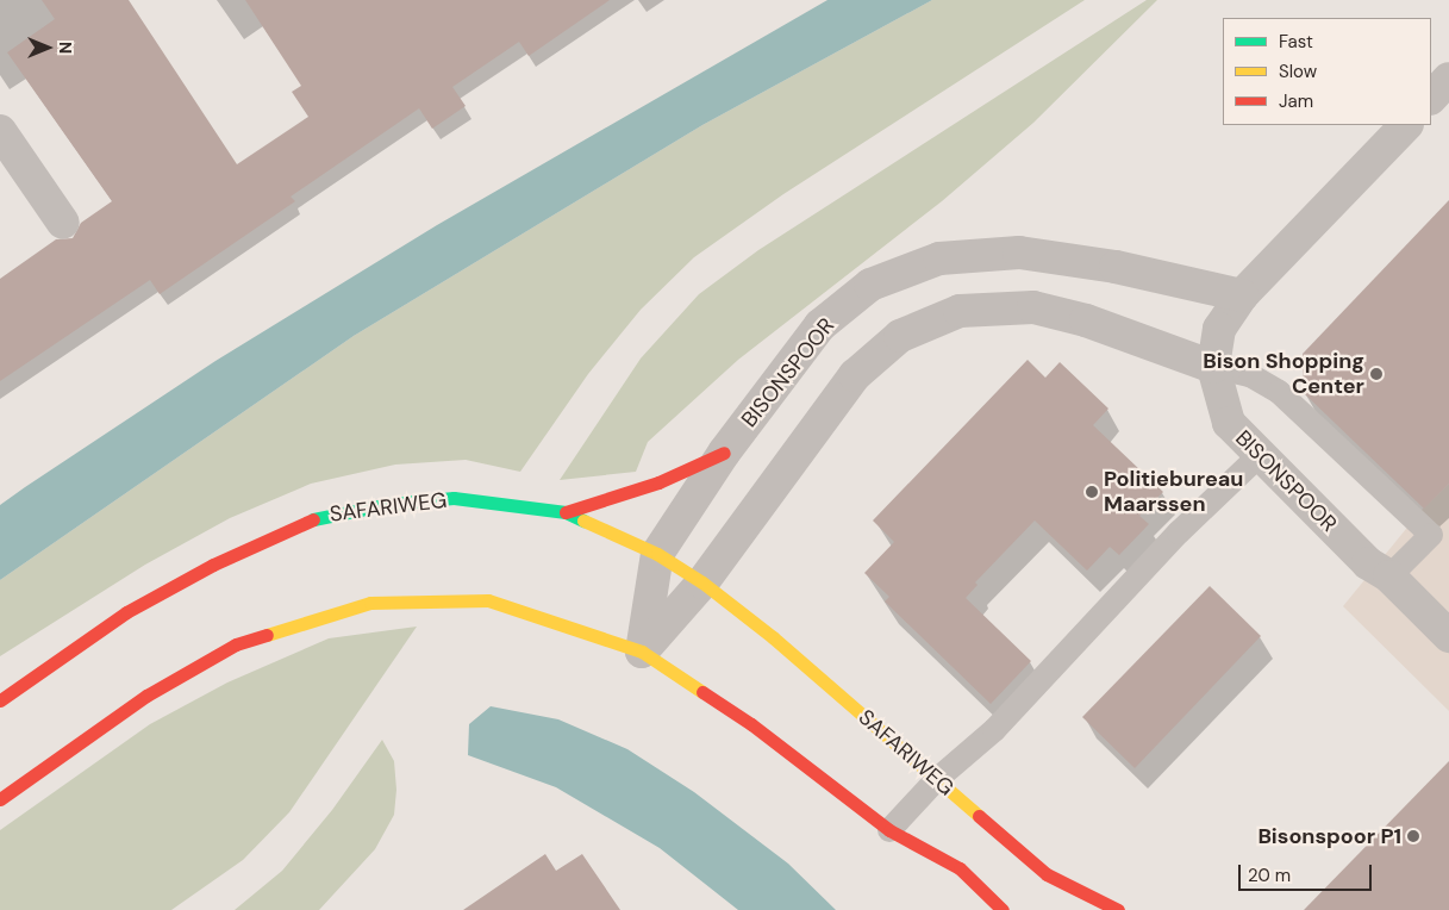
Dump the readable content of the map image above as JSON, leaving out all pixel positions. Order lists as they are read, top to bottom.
{
  "streets": {
    "street": ["BISONSPOOR", "SAFARIWEG"]
  },
  "crossings": [
    ["BISONSPOOR", "SAFARIWEG"]
  ],
  "places": ["Bison Shopping Center", "Politiebureau Maarssen", "Bisonspoor P1"],
  "legend": ["Fast", "Slow", "Jam"],
  "scale_bar": "20 m",
  "north": "right"
}
